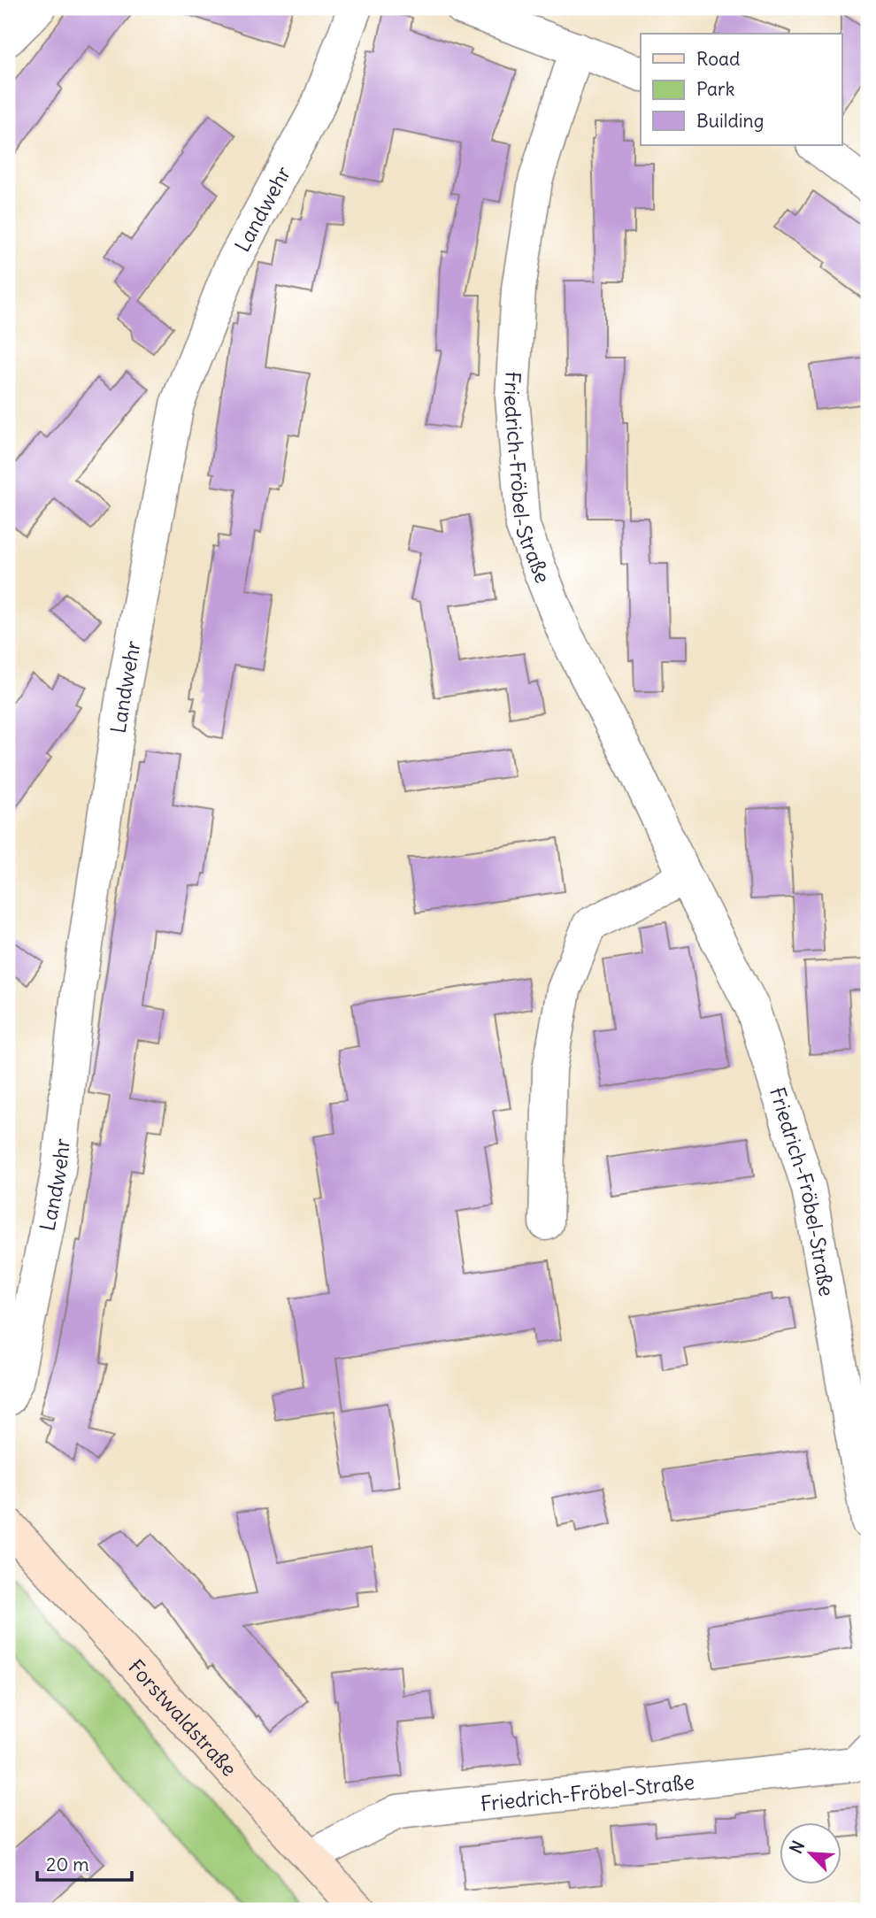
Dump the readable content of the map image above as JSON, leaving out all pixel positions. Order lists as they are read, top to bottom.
{
  "streets": {
    "street": ["Landwehr", "Friedrich-Fröbel-Straße", "Forstwaldstraße"]
  },
  "crossings": [
    ["Friedrich-Fröbel-Straße", "Forstwaldstraße"]
  ],
  "legend": ["Road", "Park", "Building"],
  "scale_bar": "20 m",
  "north": "top left"
}
